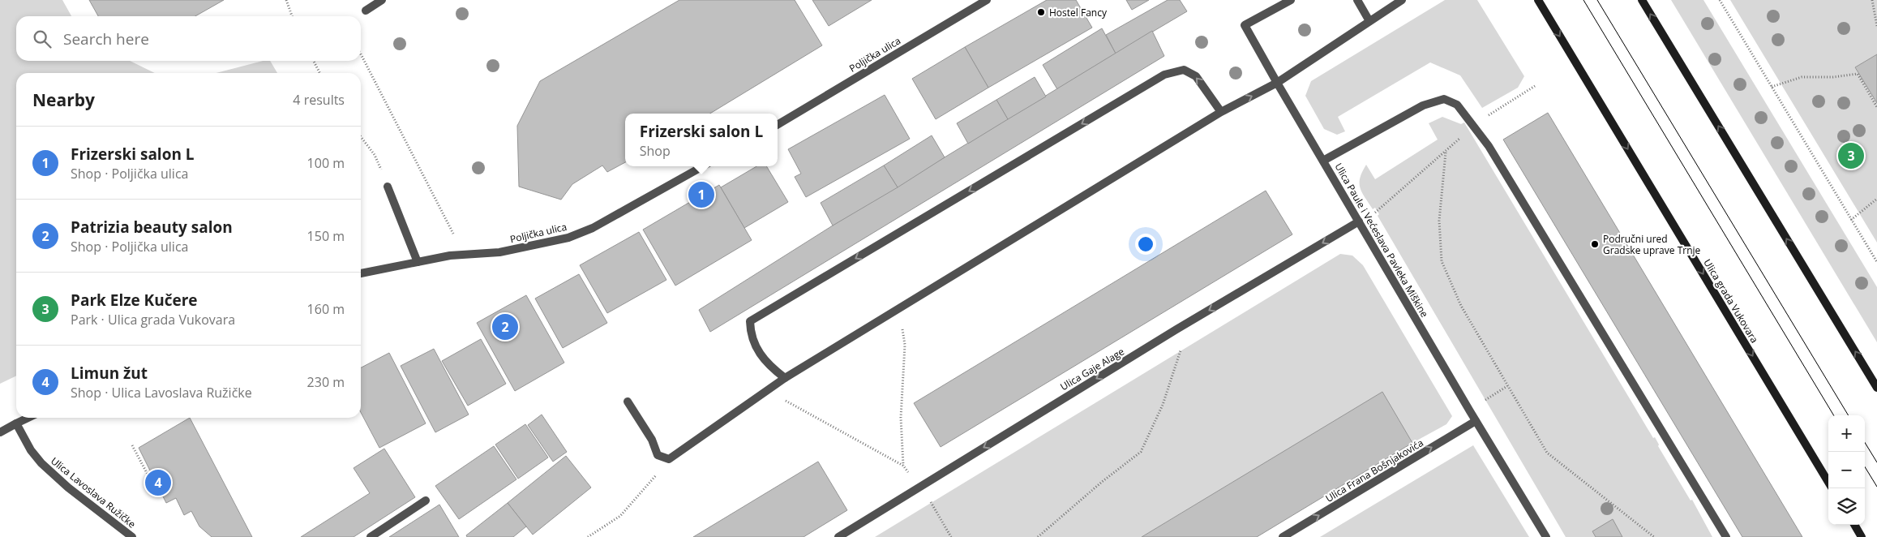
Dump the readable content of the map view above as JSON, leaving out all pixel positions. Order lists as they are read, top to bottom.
{
  "streets": {
    "main road": ["Ulica grada Vukovara"],
    "street": [
      "Poljička ulica",
      "Ulica Paule i Većeslava Pavleka Miškine",
      "Ulica Gaje Alage",
      "Ulica Frana Bošnjakovića",
      "Ulica Lavoslava Ružičke"
    ]
  },
  "crossings": [
    ["Ulica Paule i Većeslava Pavleka Miškine", "Ulica Gaje Alage"],
    ["Ulica Paule i Većeslava Pavleka Miškine", "Ulica Frana Bošnjakovića"]
  ],
  "one_way": ["Ulica grada Vukovara", "Ulica Gaje Alage", "Ulica Frana Bošnjakovića"],
  "places": ["Hostel Fancy", "Područni ured Gradske uprave Trnje"],
  "page": {
    "search": "Search here",
    "heading": ["Nearby", "4 results"],
    "popup": ["Frizerski salon L", "Shop"],
    "list": [
      {
        "mark": "1",
        "name": "Frizerski salon L",
        "note": "Shop · Poljička ulica",
        "value": "100 m"
      },
      {
        "mark": "2",
        "name": "Patrizia beauty salon",
        "note": "Shop · Poljička ulica",
        "value": "150 m"
      },
      {
        "mark": "3",
        "name": "Park Elze Kučere",
        "note": "Park · Ulica grada Vukovara",
        "value": "160 m"
      },
      {
        "mark": "4",
        "name": "Limun žut",
        "note": "Shop · Ulica Lavoslava Ružičke",
        "value": "230 m"
      }
    ],
    "pins": [
      "3",
      "1",
      "2",
      "4"
    ],
    "map_buttons": ["+", "−"]
  }
}
